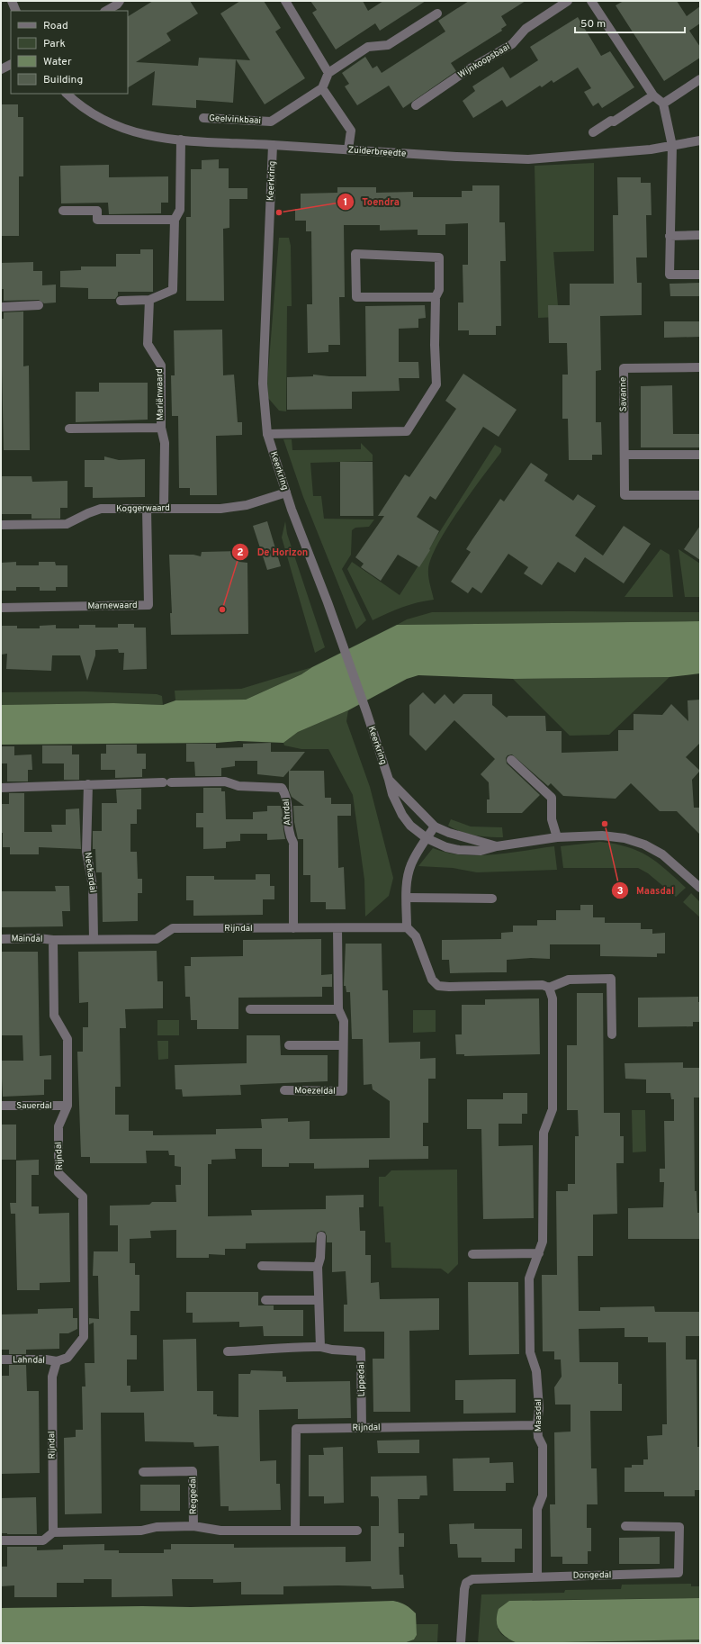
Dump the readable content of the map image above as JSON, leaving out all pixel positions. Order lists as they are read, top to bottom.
{
  "streets": {
    "street": [
      "Wijnkoopsbaai",
      "Geelvinkbaai",
      "Zuiderbreedte",
      "Keerkring",
      "Mariënwaard",
      "Savanne",
      "Koggerwaard",
      "Marnewaard",
      "Ahrdal",
      "Neckardal",
      "Rijndal",
      "Maindal",
      "Moezeldal",
      "Sauerdal",
      "Lahndal",
      "Lippedal",
      "Maasdal",
      "Reggedal",
      "Dongedal"
    ]
  },
  "crossings": [
    ["Zuiderbreedte", "Keerkring"],
    ["Keerkring", "Koggerwaard"],
    ["Mariënwaard", "Koggerwaard"],
    ["Koggerwaard", "Marnewaard"],
    ["Ahrdal", "Neckardal"],
    ["Ahrdal", "Rijndal"],
    ["Neckardal", "Rijndal"],
    ["Rijndal", "Maindal"],
    ["Rijndal", "Moezeldal"],
    ["Rijndal", "Sauerdal"],
    ["Rijndal", "Lahndal"],
    ["Rijndal", "Lippedal"],
    ["Rijndal", "Maasdal"],
    ["Maasdal", "Dongedal"]
  ],
  "places": ["Toendra", "De Horizon", "Maasdal"],
  "legend": [
    "Road",
    "Park",
    "Water",
    "Building"
  ],
  "scale_bar": "50 m"
}
